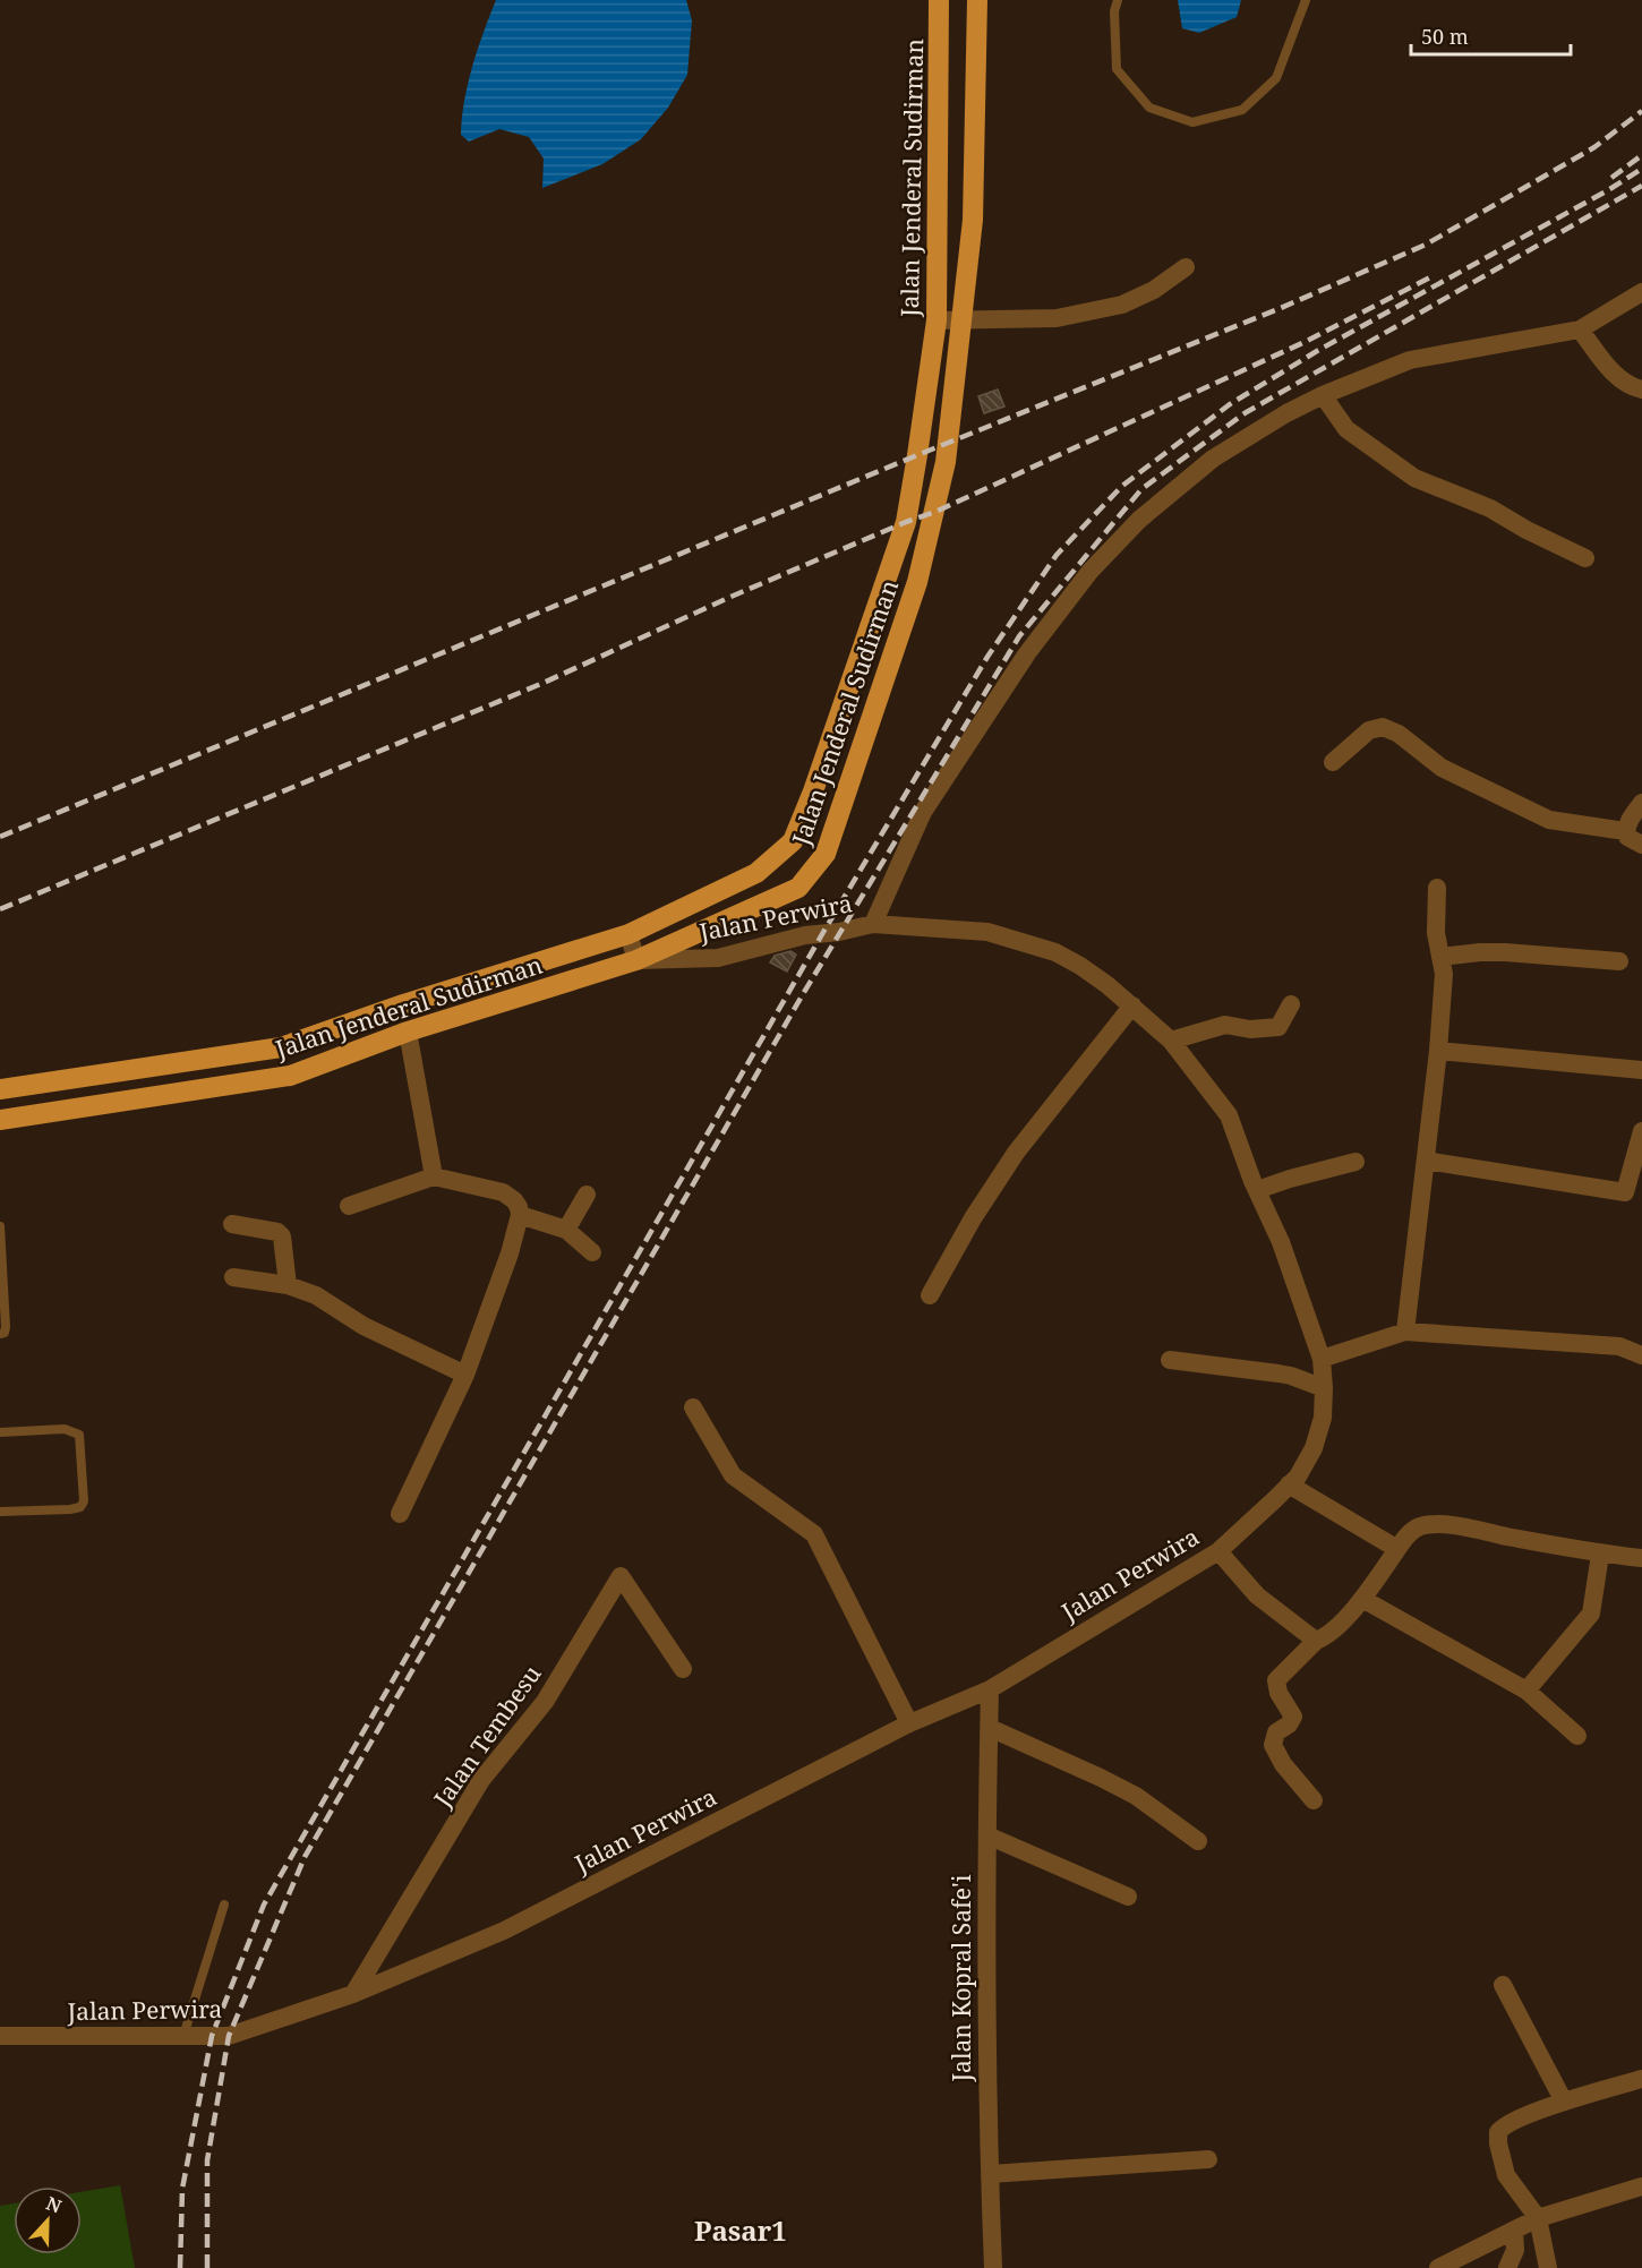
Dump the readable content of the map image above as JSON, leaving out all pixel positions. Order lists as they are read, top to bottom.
{
  "streets": {
    "highway": ["Jalan Jenderal Sudirman"],
    "street": ["Jalan Perwira", "Jalan Tembesu", "Jalan Kopral Safe'i"]
  },
  "crossings": [
    ["Jalan Jenderal Sudirman", "Jalan Perwira"],
    ["Jalan Perwira", "Jalan Tembesu"],
    ["Jalan Perwira", "Jalan Kopral Safe'i"]
  ],
  "districts": ["Pasar1"],
  "scale_bar": "50 m",
  "north": "top"
}
